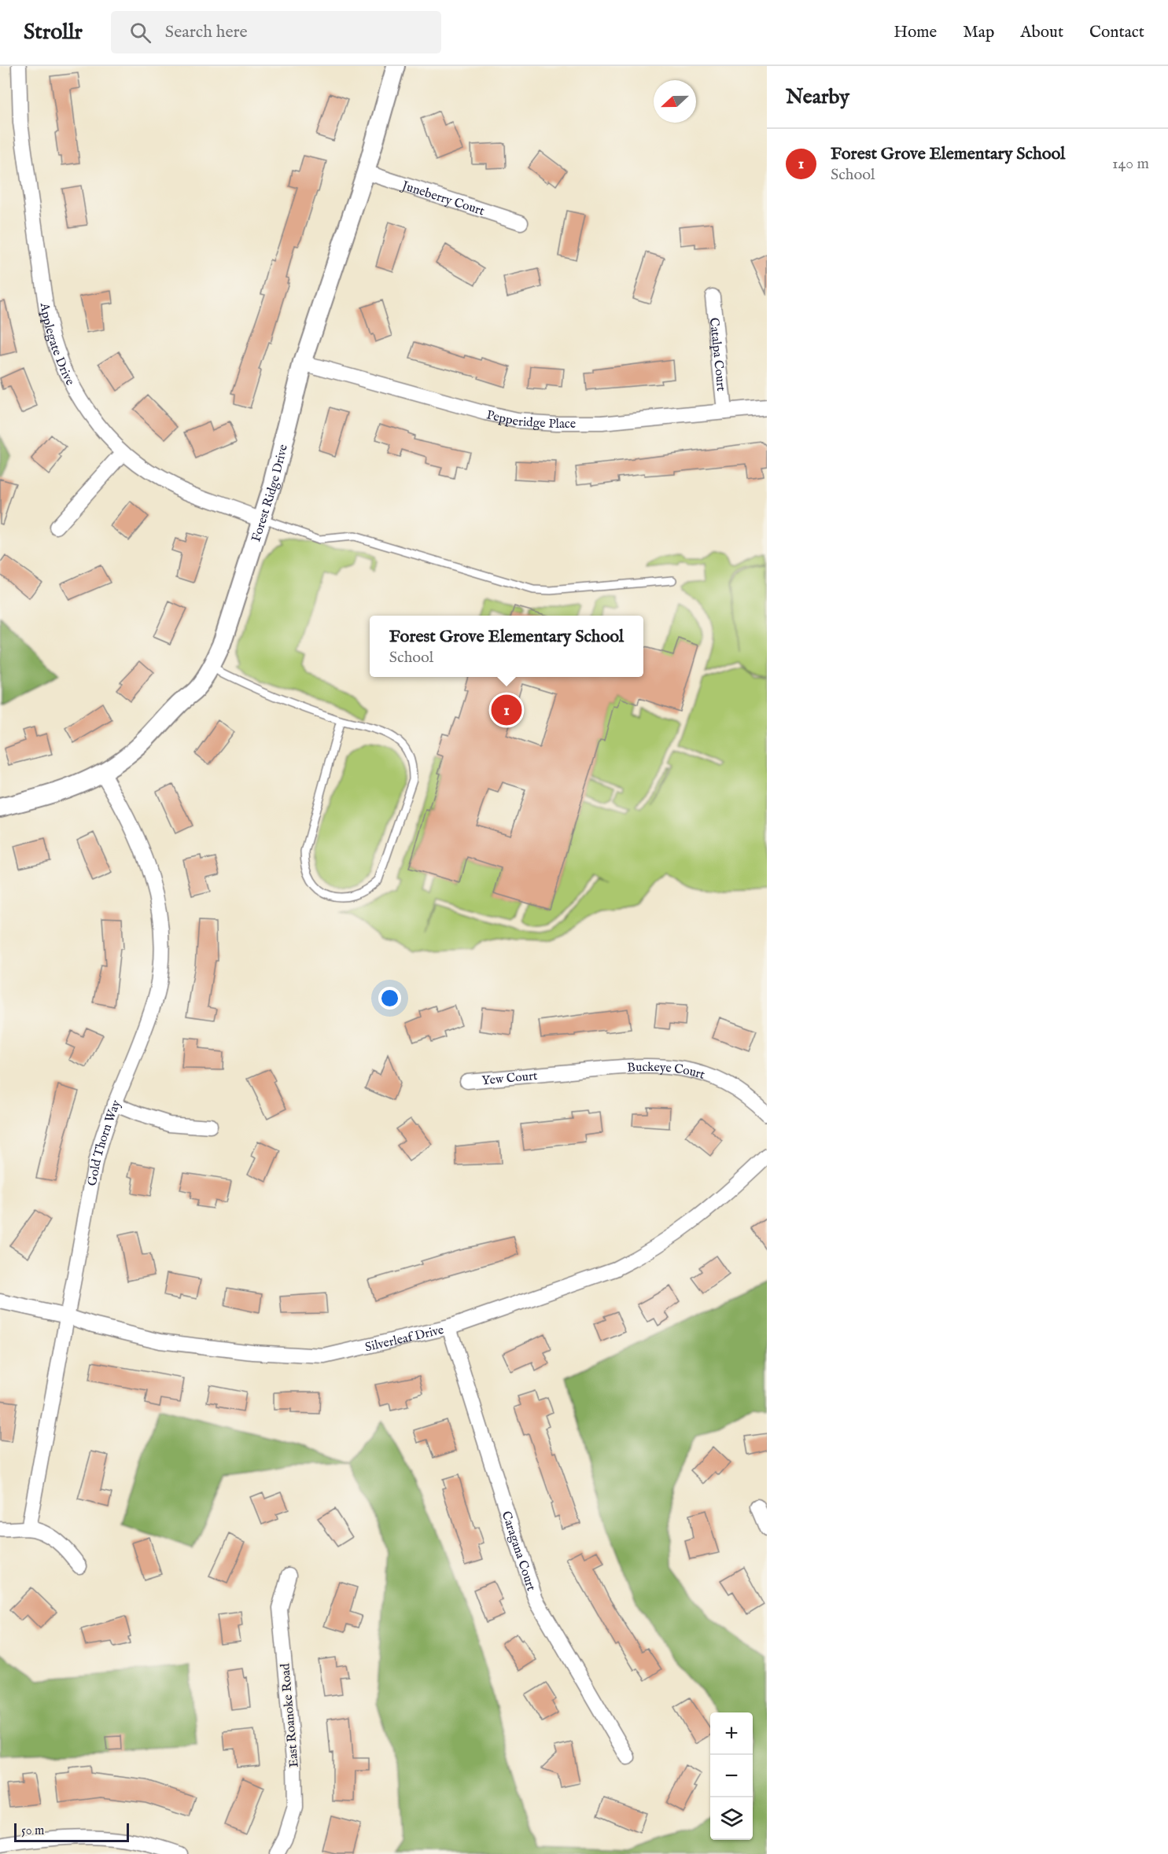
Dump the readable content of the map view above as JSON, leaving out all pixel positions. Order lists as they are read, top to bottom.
{
  "streets": {
    "street": [
      "Juneberry Court",
      "Applegate Drive",
      "Catalpa Court",
      "Pepperidge Place",
      "Forest Ridge Drive",
      "Buckeye Court",
      "Yew Court",
      "Gold Thorn Way",
      "Silverleaf Drive",
      "Caragana Court",
      "East Roanoke Road"
    ]
  },
  "crossings": [
    ["Juneberry Court", "Forest Ridge Drive"],
    ["Applegate Drive", "Forest Ridge Drive"],
    ["Catalpa Court", "Pepperidge Place"],
    ["Pepperidge Place", "Forest Ridge Drive"],
    ["Forest Ridge Drive", "Gold Thorn Way"],
    ["Buckeye Court", "Yew Court"],
    ["Gold Thorn Way", "Silverleaf Drive"],
    ["Silverleaf Drive", "Caragana Court"]
  ],
  "scale_bar": "50 m",
  "north": "left",
  "page": {
    "header": "Strollr",
    "search": "Search here",
    "nav": [
      "Home",
      "Map",
      "About",
      "Contact"
    ],
    "heading": "Nearby",
    "list": [
      {
        "mark": "1",
        "name": "Forest Grove Elementary School",
        "note": "School",
        "value": "140 m"
      }
    ],
    "popup": ["Forest Grove Elementary School", "School"],
    "pins": "1",
    "map_buttons": ["+", "−"],
    "scale": "50 m"
  }
}
